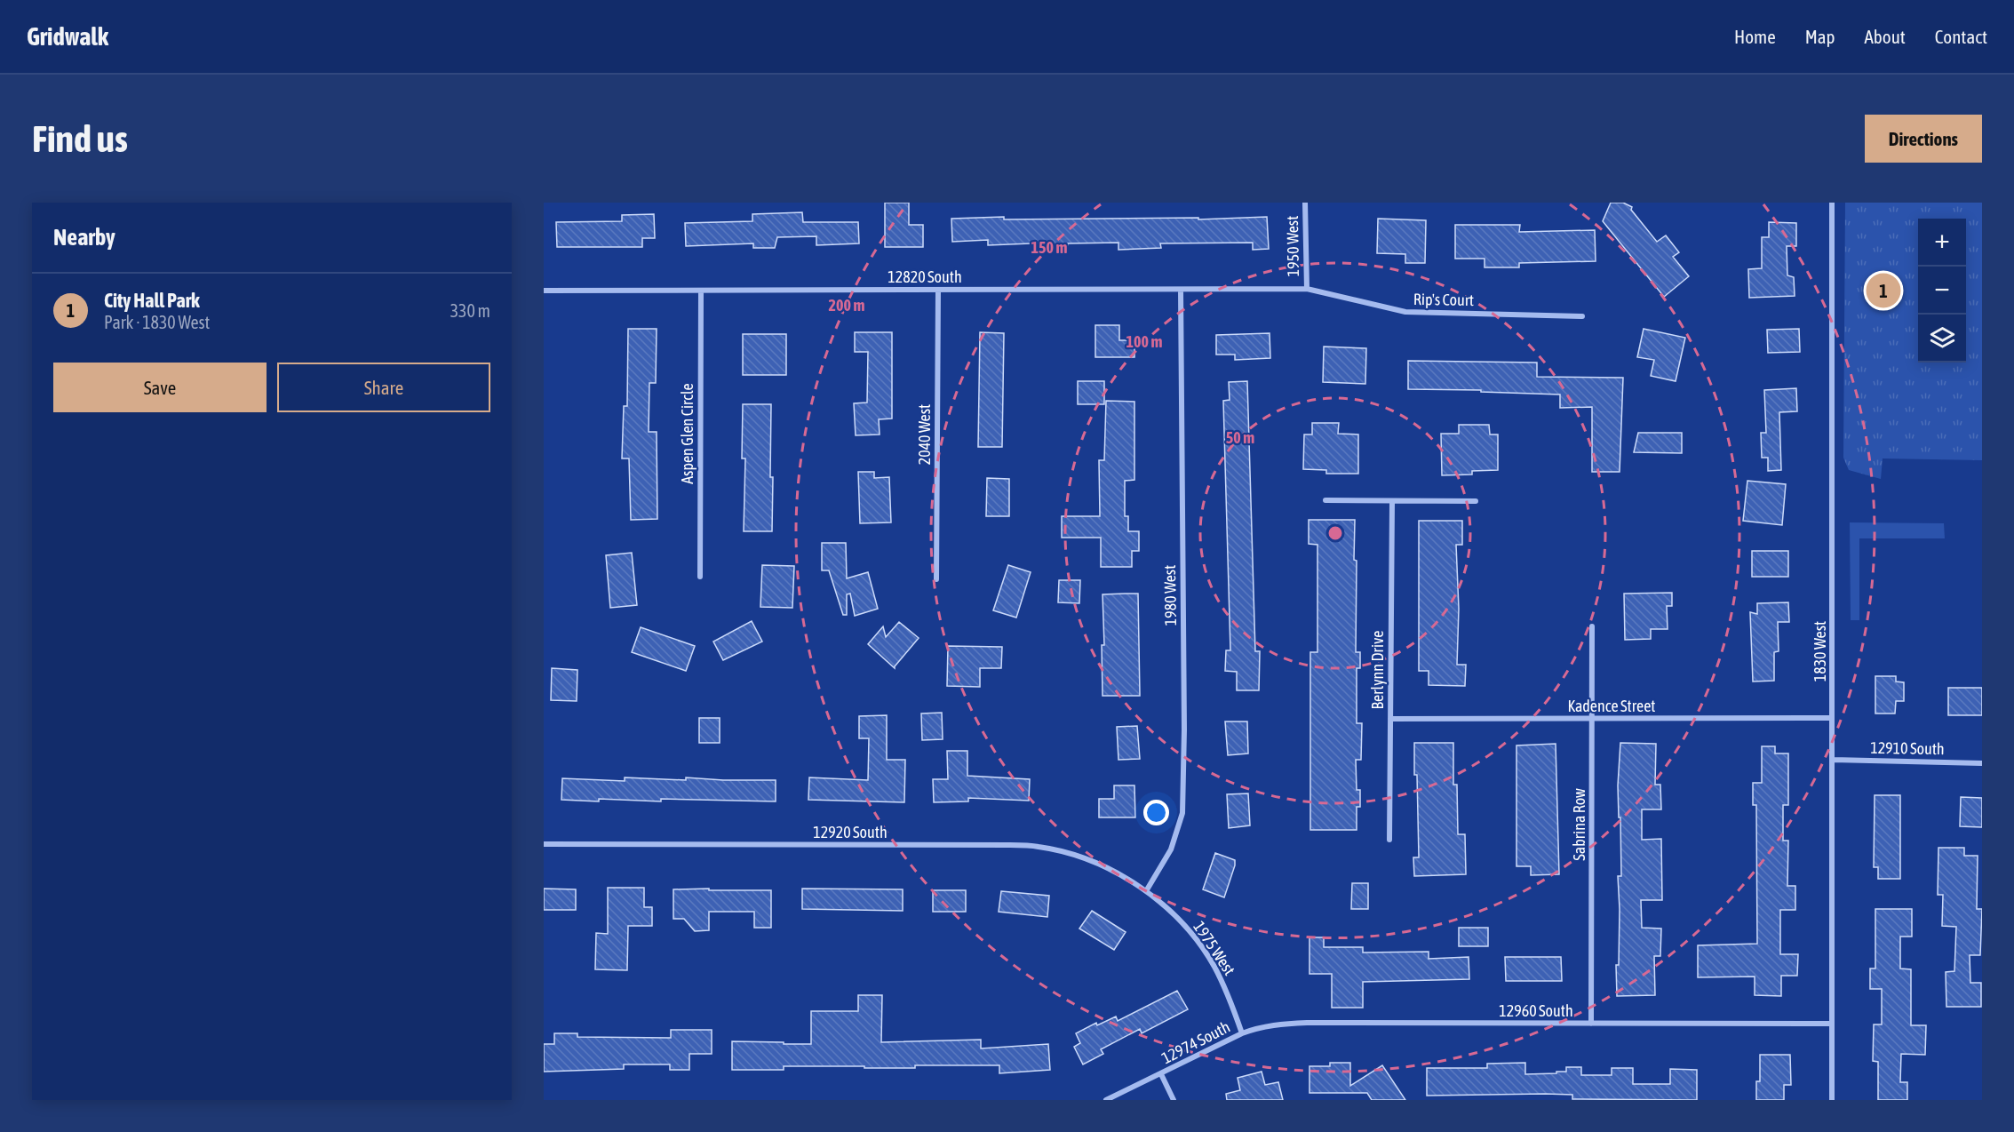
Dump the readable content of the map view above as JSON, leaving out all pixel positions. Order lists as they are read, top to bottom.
{
  "streets": {
    "street": [
      "1950 West",
      "12820 South",
      "Rip's Court",
      "Aspen Glen Circle",
      "2040 West",
      "1980 West",
      "1830 West",
      "Berlynn Drive",
      "Kadence Street",
      "12910 South",
      "Sabrina Row",
      "12920 South",
      "1975 West",
      "12960 South",
      "12974 South"
    ]
  },
  "crossings": [
    ["1950 West", "12820 South"],
    ["1950 West", "Rip's Court"],
    ["12820 South", "Rip's Court"],
    ["12820 South", "Aspen Glen Circle"],
    ["12820 South", "2040 West"],
    ["12820 South", "1980 West"],
    ["1980 West", "12920 South"],
    ["1980 West", "1975 West"],
    ["1830 West", "Kadence Street"],
    ["1830 West", "12910 South"],
    ["1830 West", "12960 South"],
    ["Berlynn Drive", "Kadence Street"],
    ["Kadence Street", "Sabrina Row"],
    ["Sabrina Row", "12960 South"],
    ["12920 South", "1975 West"],
    ["1975 West", "12960 South"],
    ["1975 West", "12974 South"],
    ["12960 South", "12974 South"]
  ],
  "page": {
    "header": "Gridwalk",
    "nav": [
      "Home",
      "Map",
      "About",
      "Contact"
    ],
    "buttons": [
      "Directions",
      ["Save", "Share"]
    ],
    "title": "Find us",
    "heading": "Nearby",
    "map_buttons": ["+", "−"],
    "pins": "1",
    "list": [
      {
        "mark": "1",
        "name": "City Hall Park",
        "note": "Park · 1830 West",
        "value": "330 m"
      }
    ]
  },
  "rings": [
    "150 m",
    "200 m",
    "100 m",
    "50 m"
  ]
}
